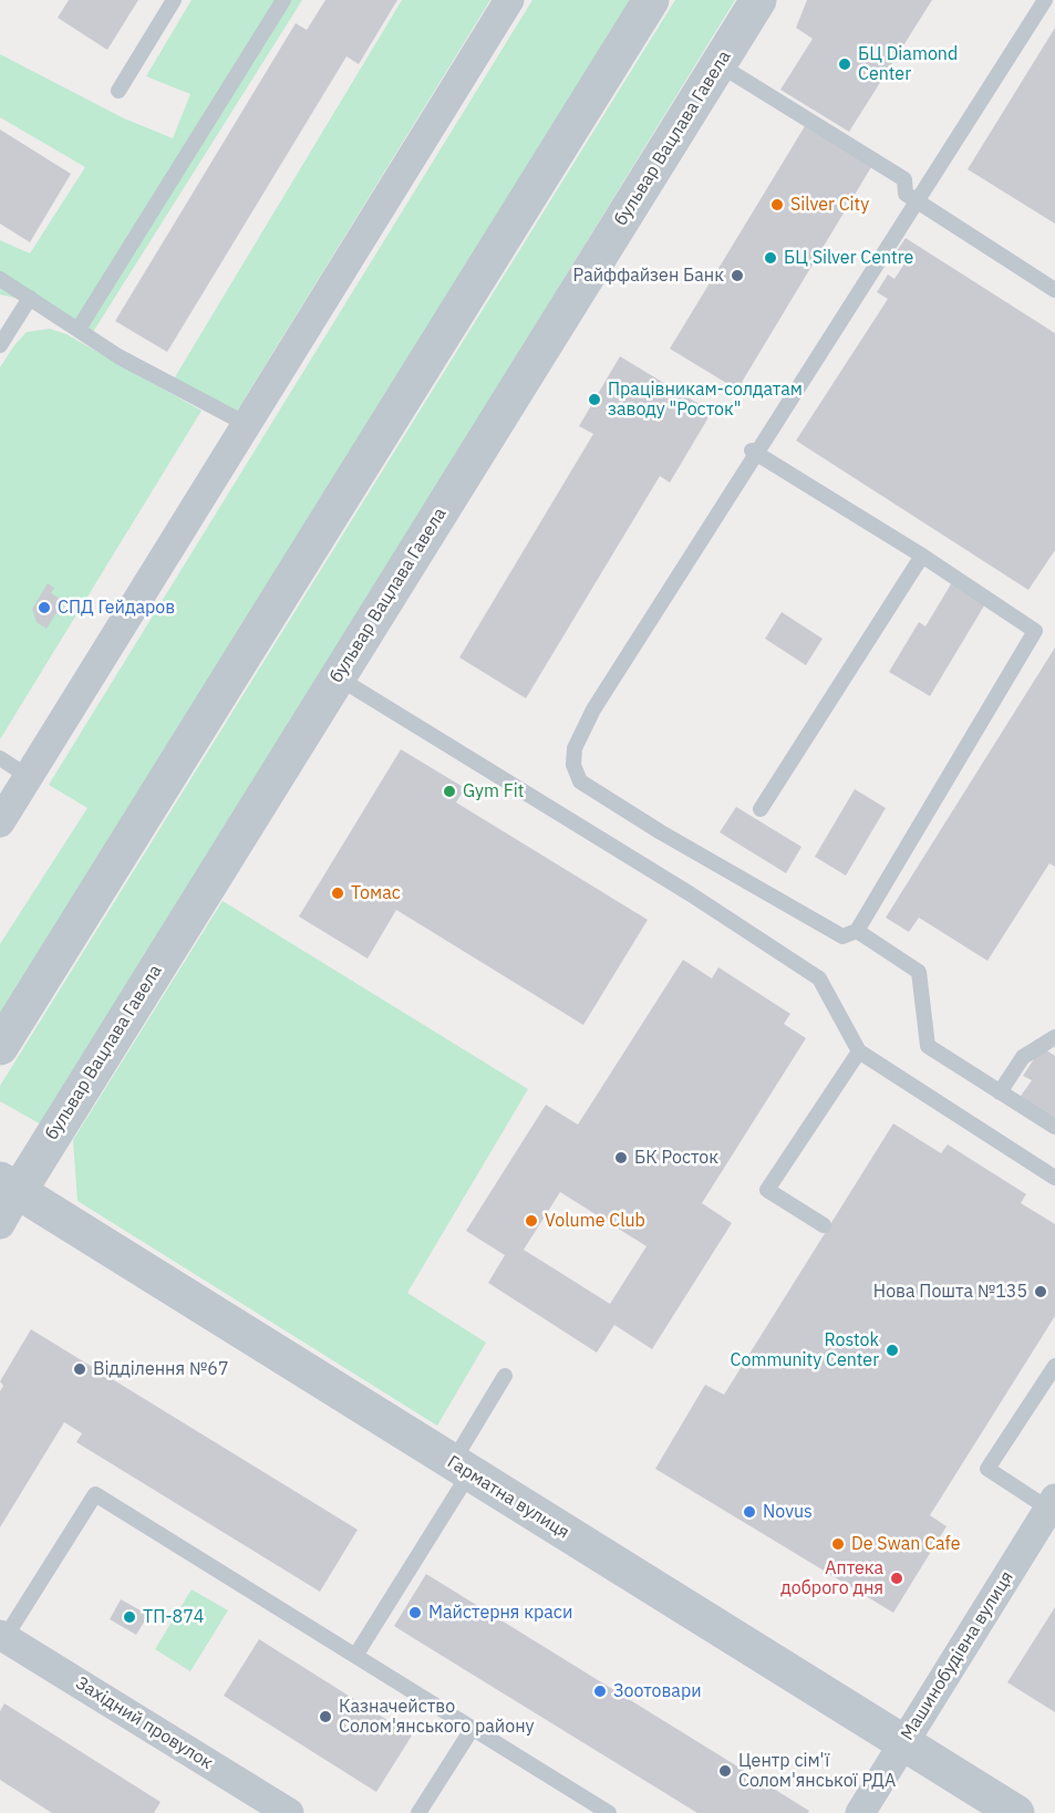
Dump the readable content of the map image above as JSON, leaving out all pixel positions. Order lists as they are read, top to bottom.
{
  "streets": {
    "street": [
      "бульвар Вацлава Гавела",
      "Гарматна вулиця",
      "Машинобудівна вулиця",
      "Західний провулок"
    ]
  },
  "crossings": [
    ["бульвар Вацлава Гавела", "Гарматна вулиця"],
    ["Гарматна вулиця", "Машинобудівна вулиця"]
  ],
  "places": [
    "БЦ Diamond Center",
    "Silver City",
    "БЦ Silver Centre",
    "Райффайзен Банк",
    "Працівникам-солдатам заводу \"Росток\"",
    "СПД Гейдаров",
    "Gym Fit",
    "Томас",
    "БК Росток",
    "Volume Club",
    "Нова Пошта №135",
    "Rostok Community Center",
    "Відділення №67",
    "Novus",
    "De Swan Cafe",
    "Аптека доброго дня",
    "Майстерня краси",
    "ТП-874",
    "Зоотовари",
    "Казначейство Солом'янського району",
    "Центр сім'ї Солом'янської РДА"
  ]
}
